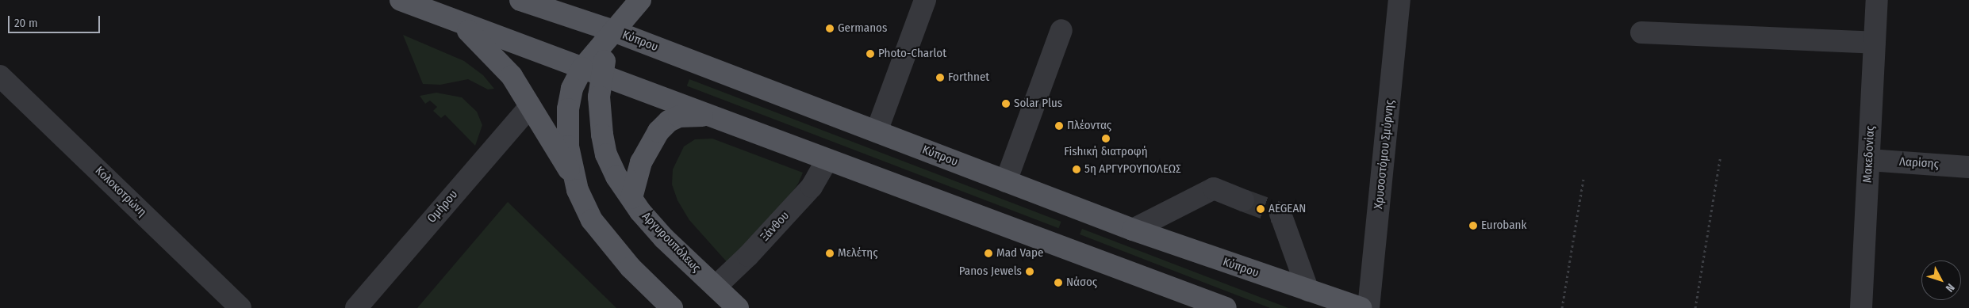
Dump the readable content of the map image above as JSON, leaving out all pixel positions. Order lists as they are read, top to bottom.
{
  "streets": {
    "main road": ["Κύπρου", "Αργυρουπόλεως"],
    "street": [
      "Χρυσοστόμου Σμύρνης",
      "Μακεδονίας",
      "Λαρίσης",
      "Κολοκοτρώνη",
      "Ομήρου",
      "Ξάνθου"
    ]
  },
  "crossings": [
    ["Μακεδονίας", "Λαρίσης"],
    ["Ξάνθου", "Αργυρουπόλεως"]
  ],
  "places": [
    "Germanos",
    "Photo-Charlot",
    "Forthnet",
    "Solar Plus",
    "Πλέοντας",
    "Fishική διατροφή",
    "5η ΑΡΓΥΡΟΥΠΟΛΕΩΣ",
    "AEGEAN",
    "Eurobank",
    "Μελέτης",
    "Mad Vape",
    "Panos Jewels",
    "Νάσος"
  ],
  "scale_bar": "20 m",
  "north": "bottom right"
}
